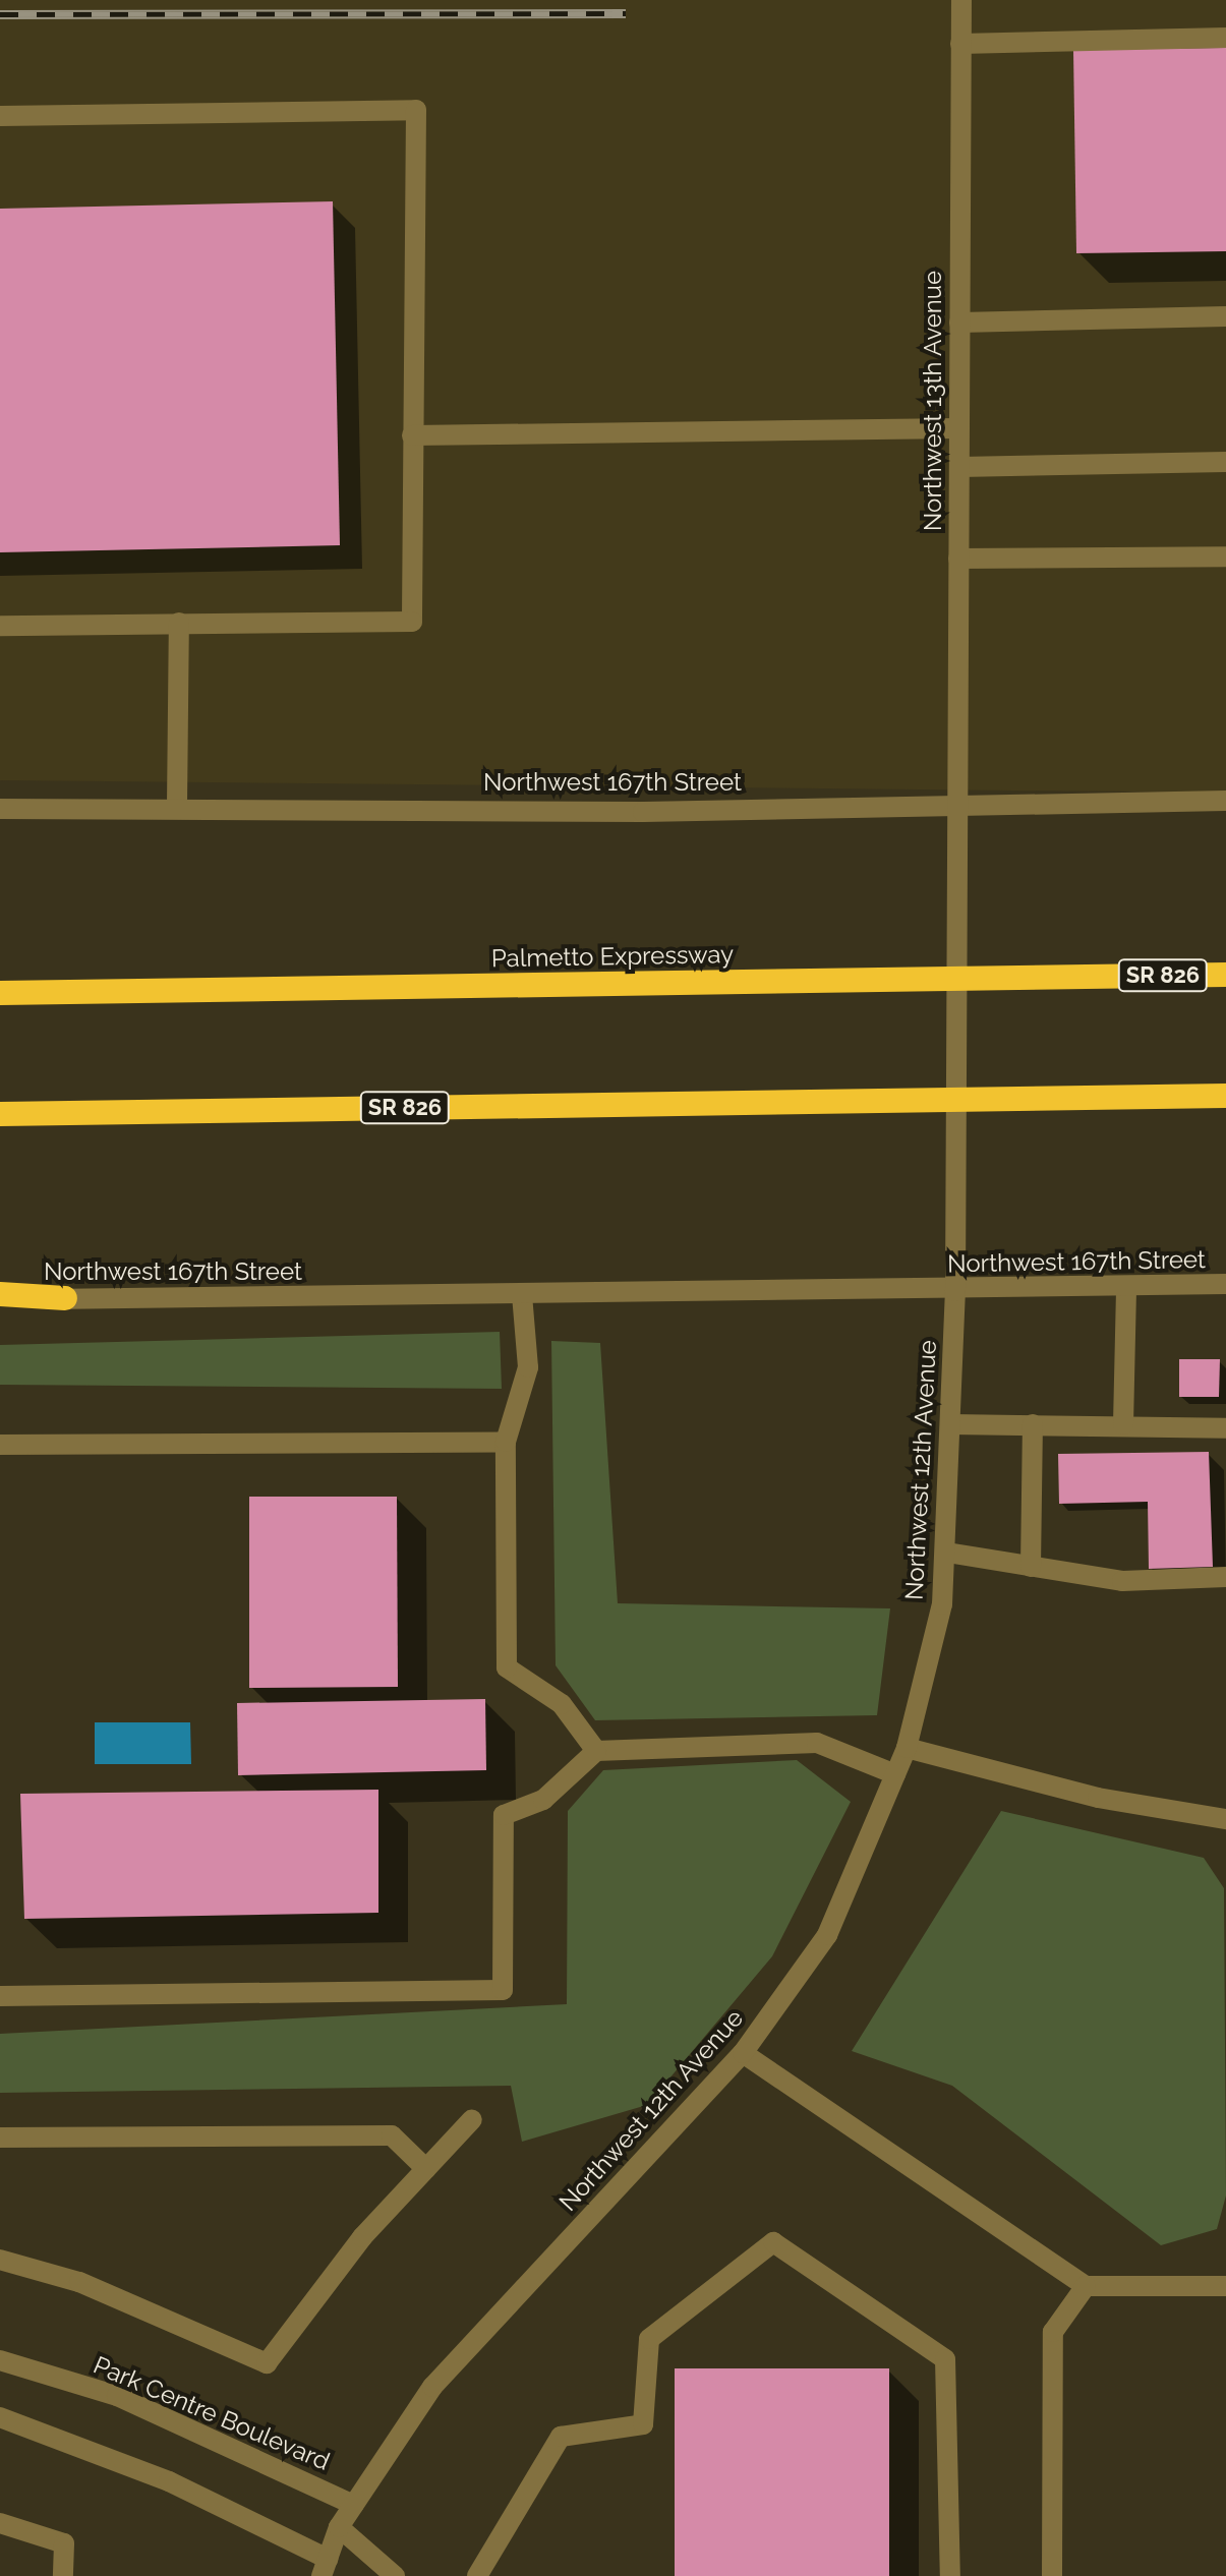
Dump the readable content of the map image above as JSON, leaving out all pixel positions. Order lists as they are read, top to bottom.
{
  "streets": {
    "highway": ["Palmetto Expressway", "SR 826"],
    "street": [
      "Northwest 13th Avenue",
      "Northwest 167th Street",
      "Northwest 12th Avenue",
      "Park Centre Boulevard"
    ]
  },
  "crossings": [
    ["Northwest 13th Avenue", "Northwest 167th Street"],
    ["Northwest 13th Avenue", "Northwest 12th Avenue"],
    ["Northwest 167th Street", "Northwest 12th Avenue"],
    ["Northwest 12th Avenue", "Park Centre Boulevard"]
  ]
}
